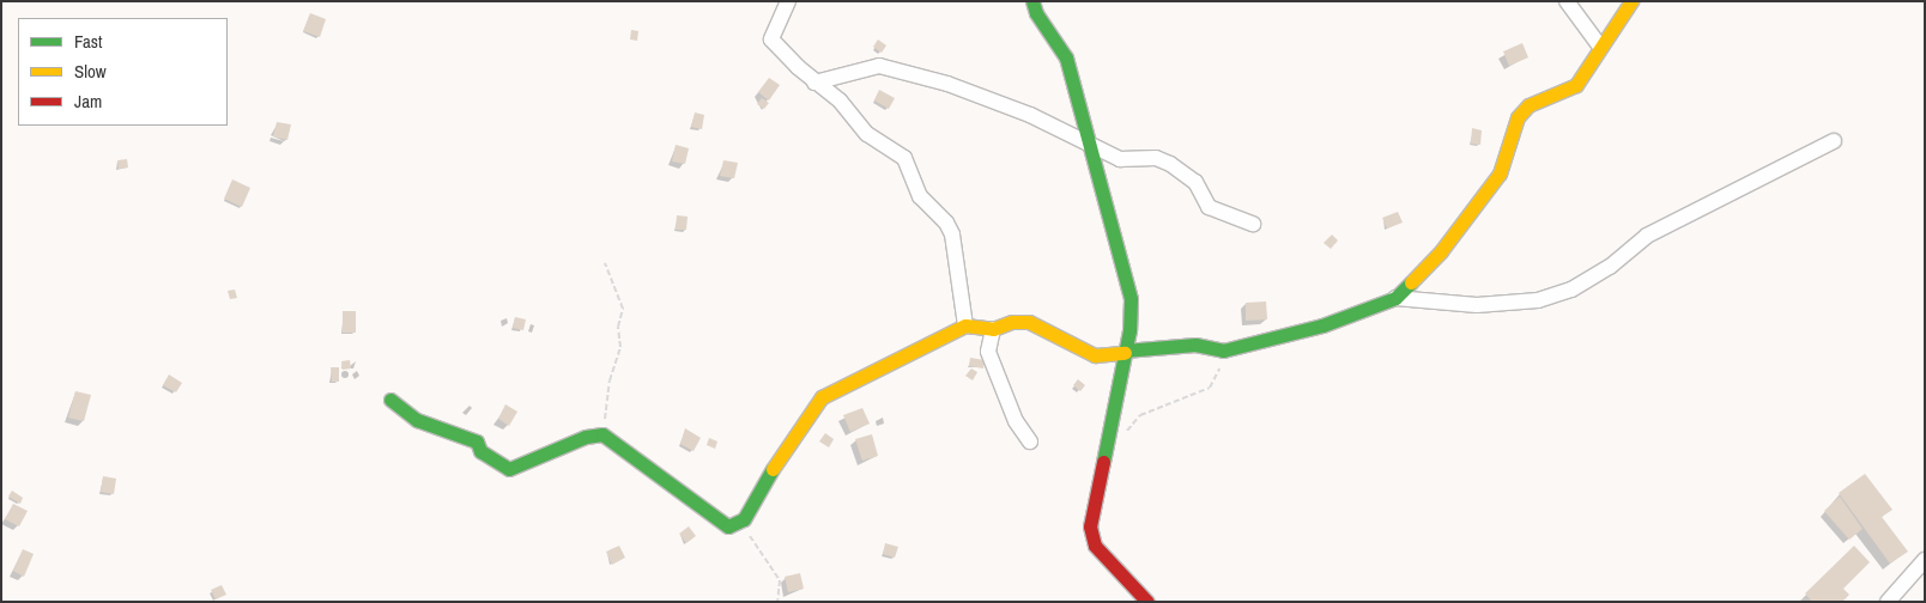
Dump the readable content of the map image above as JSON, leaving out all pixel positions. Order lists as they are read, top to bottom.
{
  "legend": ["Fast", "Slow", "Jam"]
}
